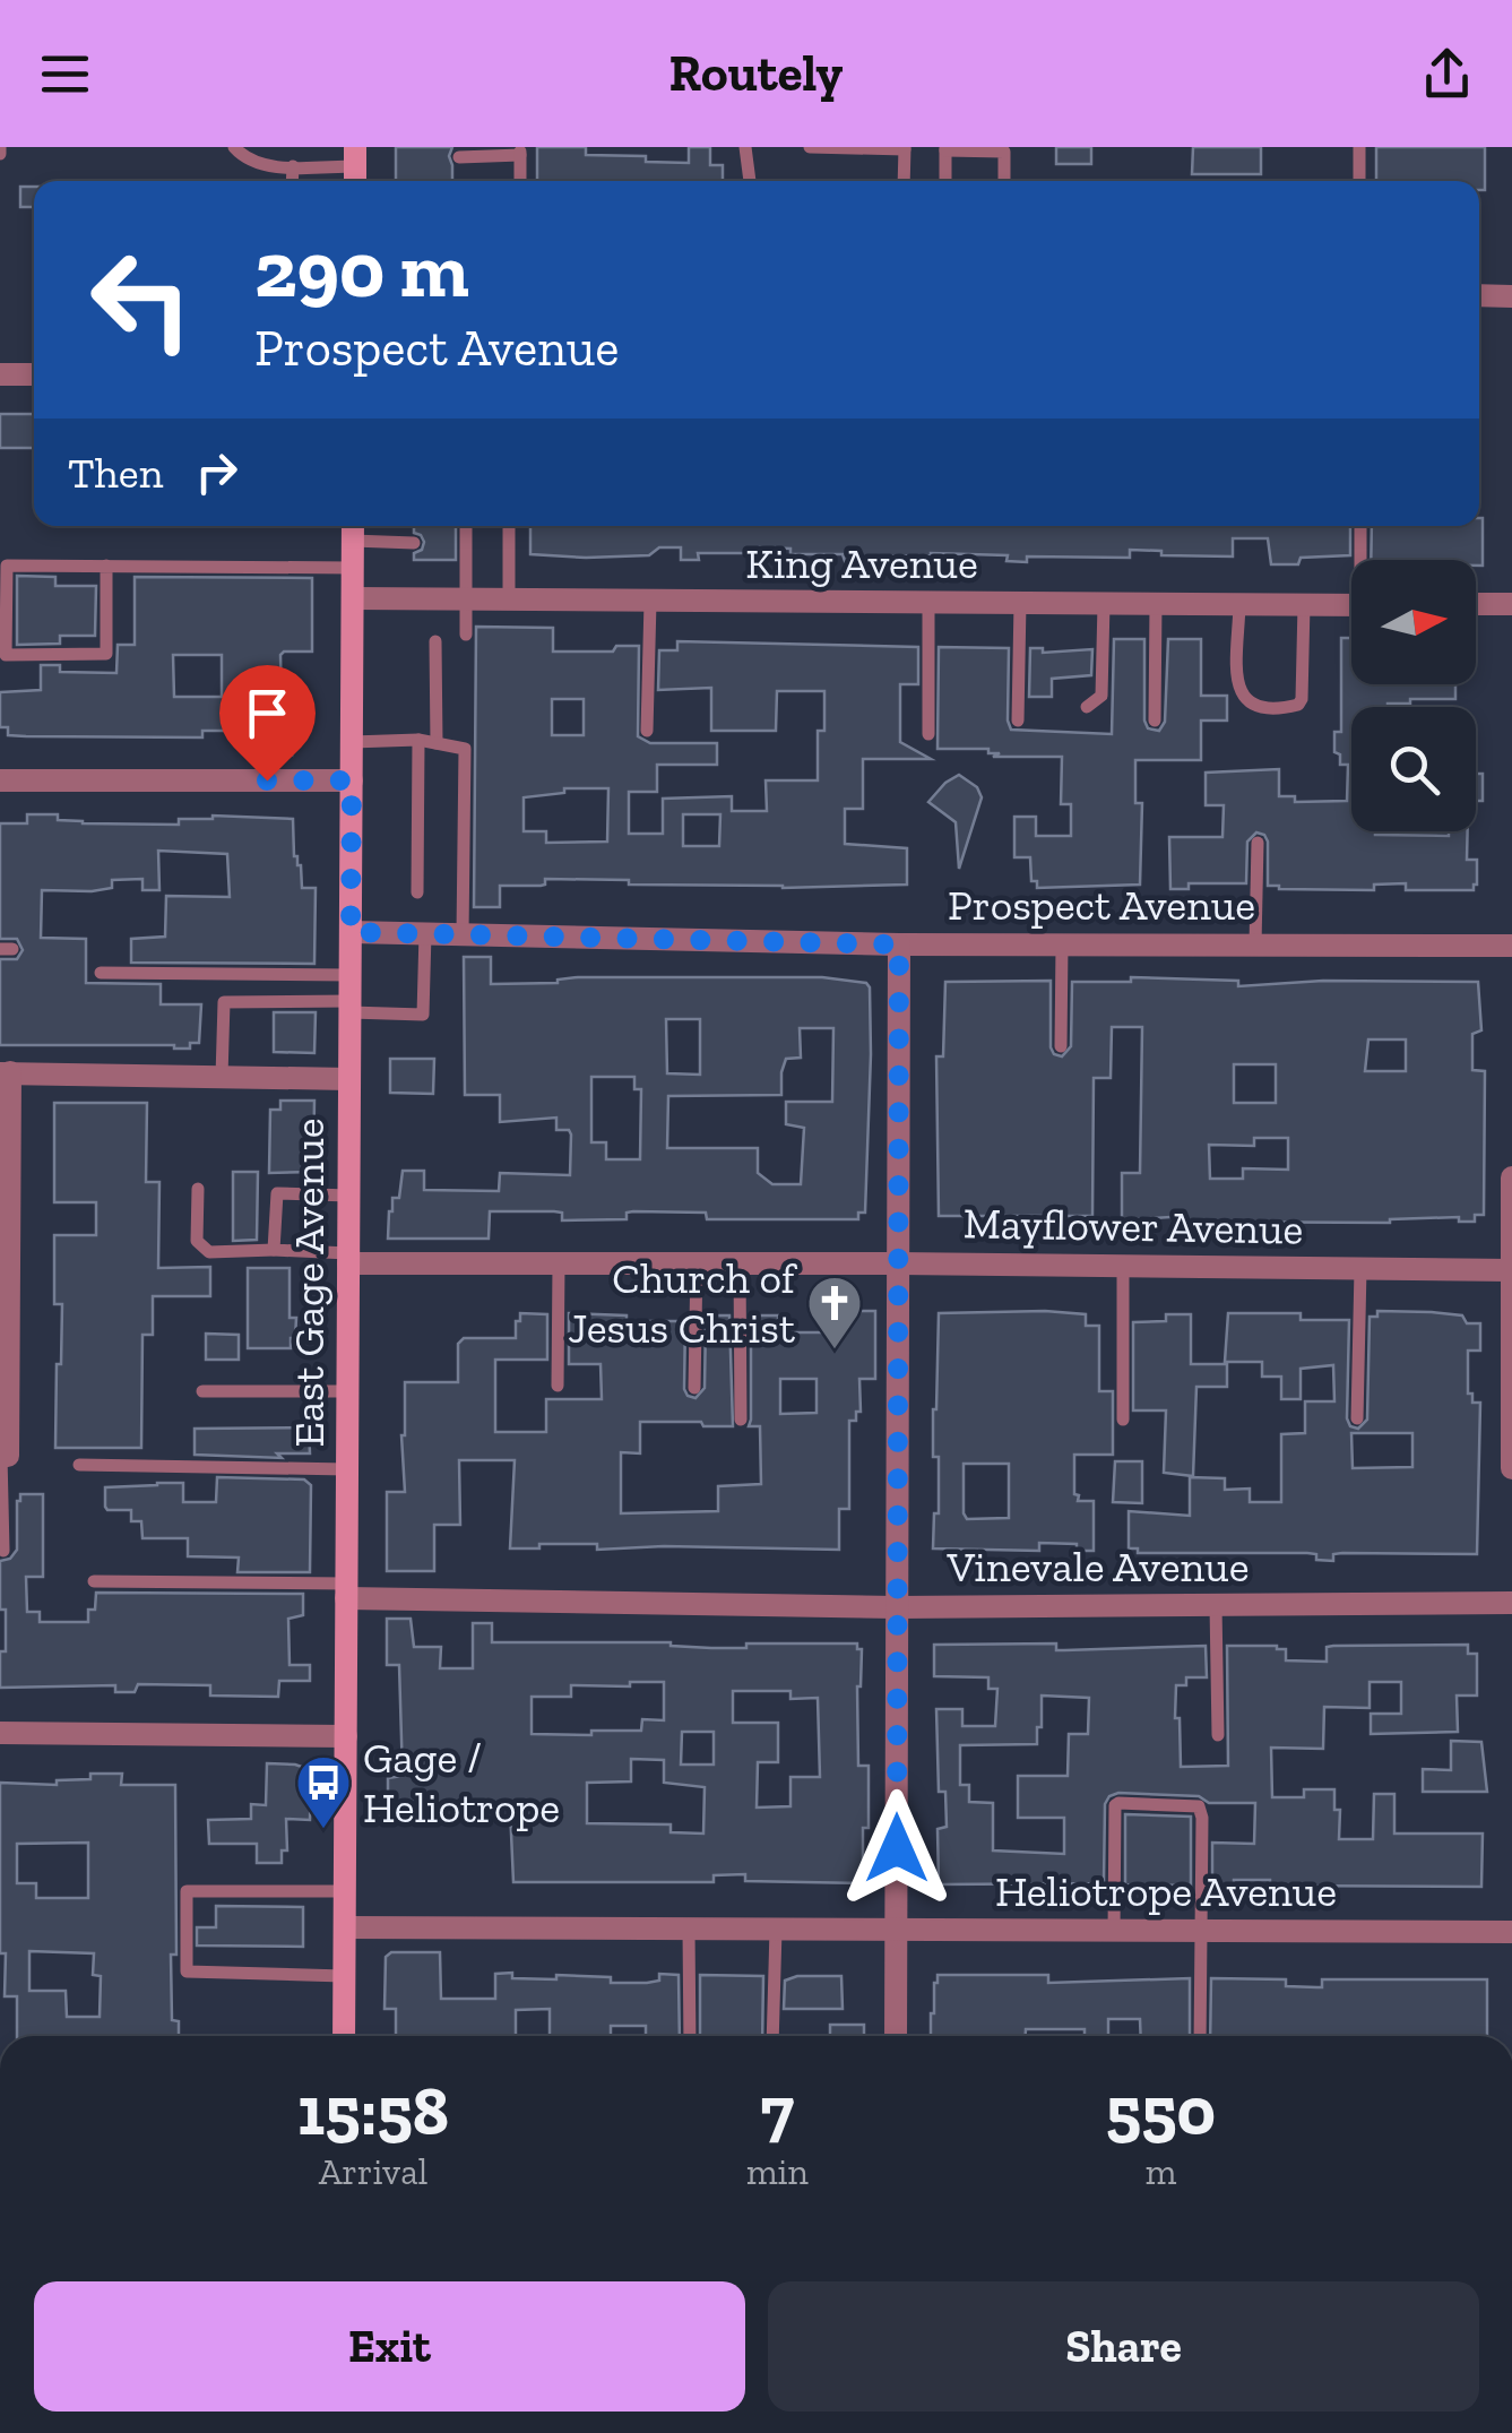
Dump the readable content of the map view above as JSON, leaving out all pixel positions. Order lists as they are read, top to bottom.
{
  "streets": {
    "main road": ["East Gage Avenue"],
    "street": [
      "King Avenue",
      "Prospect Avenue",
      "Mayflower Avenue",
      "Vinevale Avenue",
      "Heliotrope Avenue"
    ]
  },
  "crossings": [
    ["King Avenue", "East Gage Avenue"],
    ["Prospect Avenue", "East Gage Avenue"],
    ["Mayflower Avenue", "East Gage Avenue"],
    ["East Gage Avenue", "Vinevale Avenue"],
    ["East Gage Avenue", "Heliotrope Avenue"]
  ],
  "places": {
    "church": ["Church of Jesus Christ"],
    "bus stop": ["Gage / Heliotrope"]
  },
  "north": "right",
  "page": {
    "header": "Routely",
    "turn": ["290 m", "Prospect Avenue"],
    "then": "Then",
    "eta": [
      "15:58",
      "Arrival",
      "7",
      "min",
      "550",
      "m"
    ],
    "buttons": ["Exit", "Share"]
  }
}
